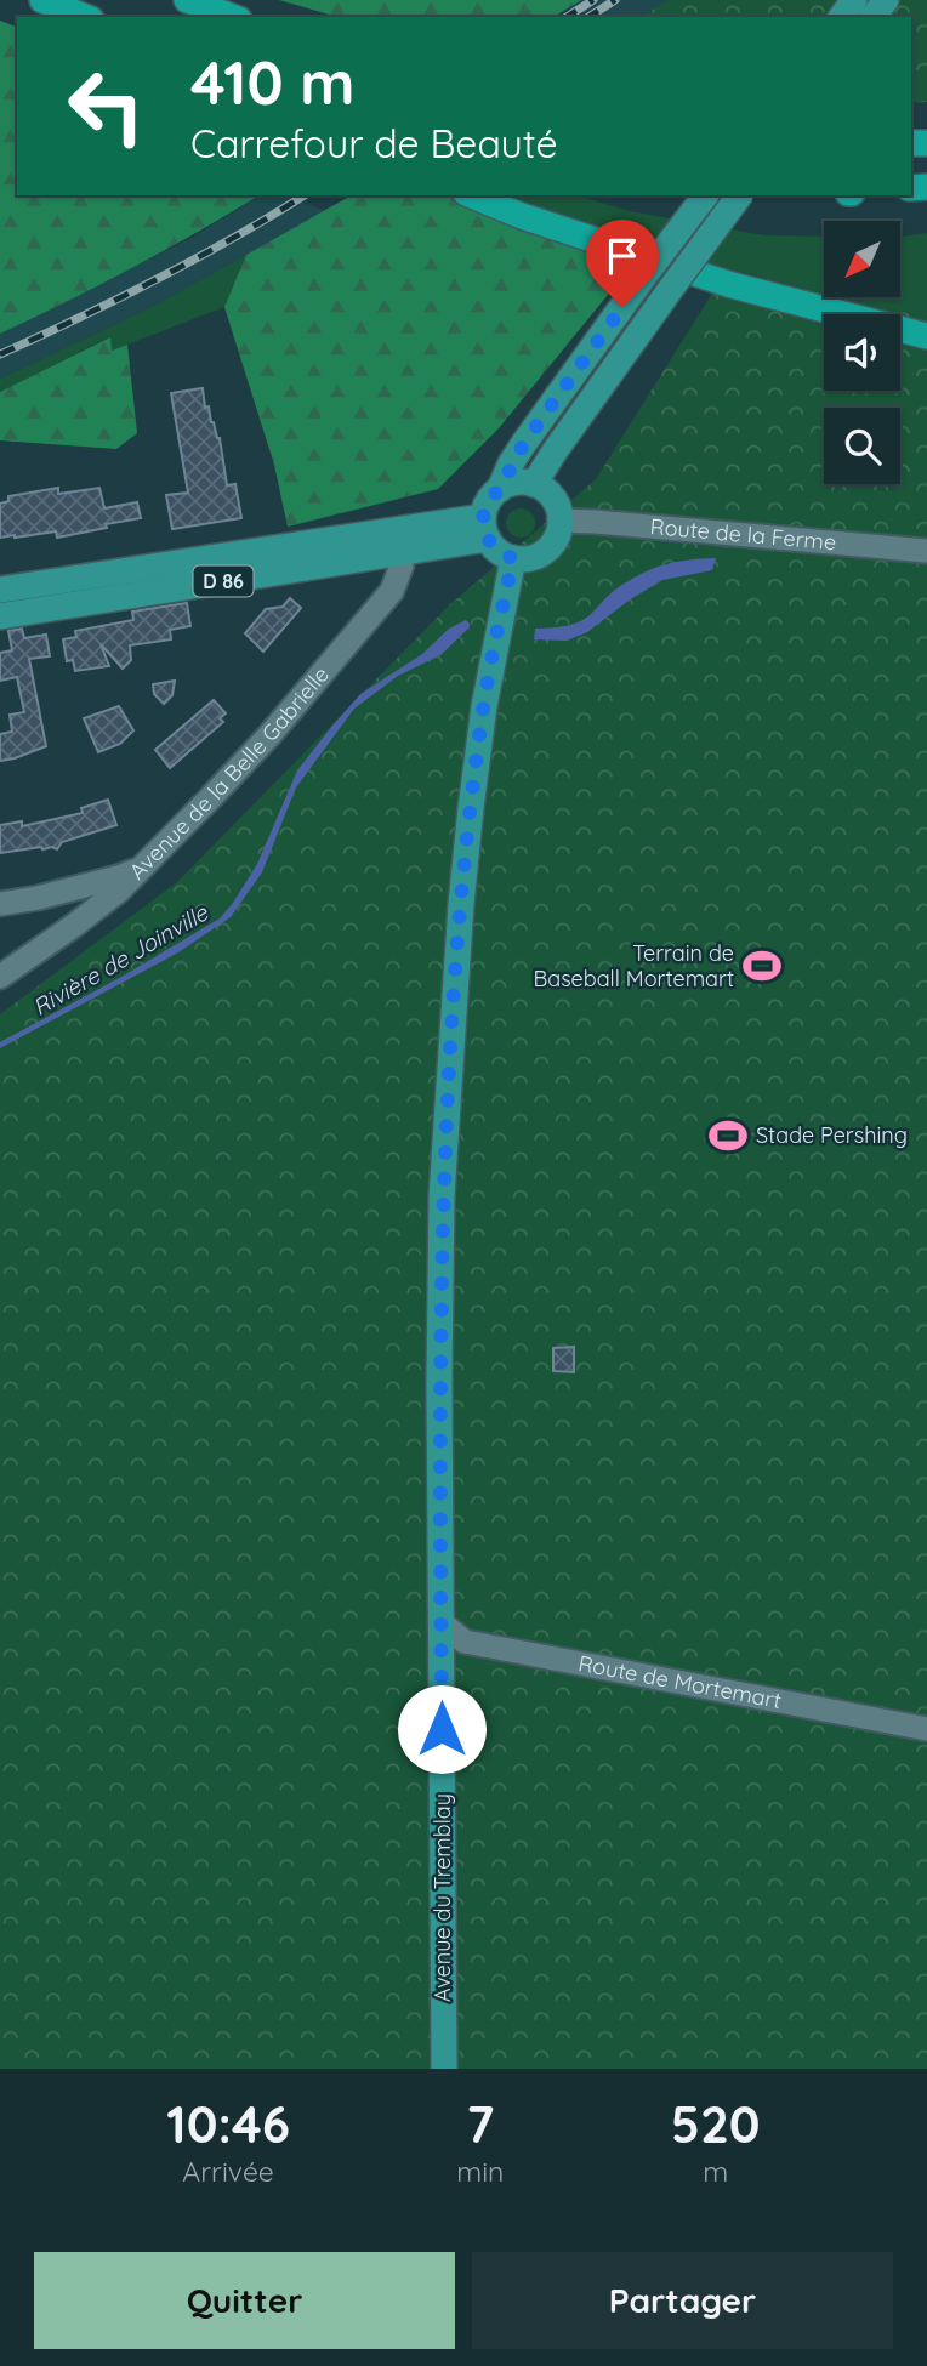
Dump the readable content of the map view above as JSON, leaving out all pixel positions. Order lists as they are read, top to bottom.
{
  "streets": {
    "main road": ["D 86", "Avenue du Tremblay"],
    "street": ["Route de la Ferme", "Avenue de la Belle Gabrielle", "Route de Mortemart"]
  },
  "crossings": [
    ["Route de la Ferme", "D 86"],
    ["Route de la Ferme", "Avenue du Tremblay"],
    ["D 86", "Avenue de la Belle Gabrielle"],
    ["D 86", "Avenue du Tremblay"],
    ["Route de Mortemart", "Avenue du Tremblay"]
  ],
  "water": ["Rivière de Joinville"],
  "places": {
    "sports": ["Terrain de Baseball Mortemart", "Stade Pershing"]
  },
  "north": "bottom left",
  "page": {
    "turn": ["410 m", "Carrefour de Beauté"],
    "eta": [
      "10:46",
      "Arrivée",
      "7",
      "min",
      "520",
      "m"
    ],
    "buttons": ["Quitter", "Partager"]
  }
}
